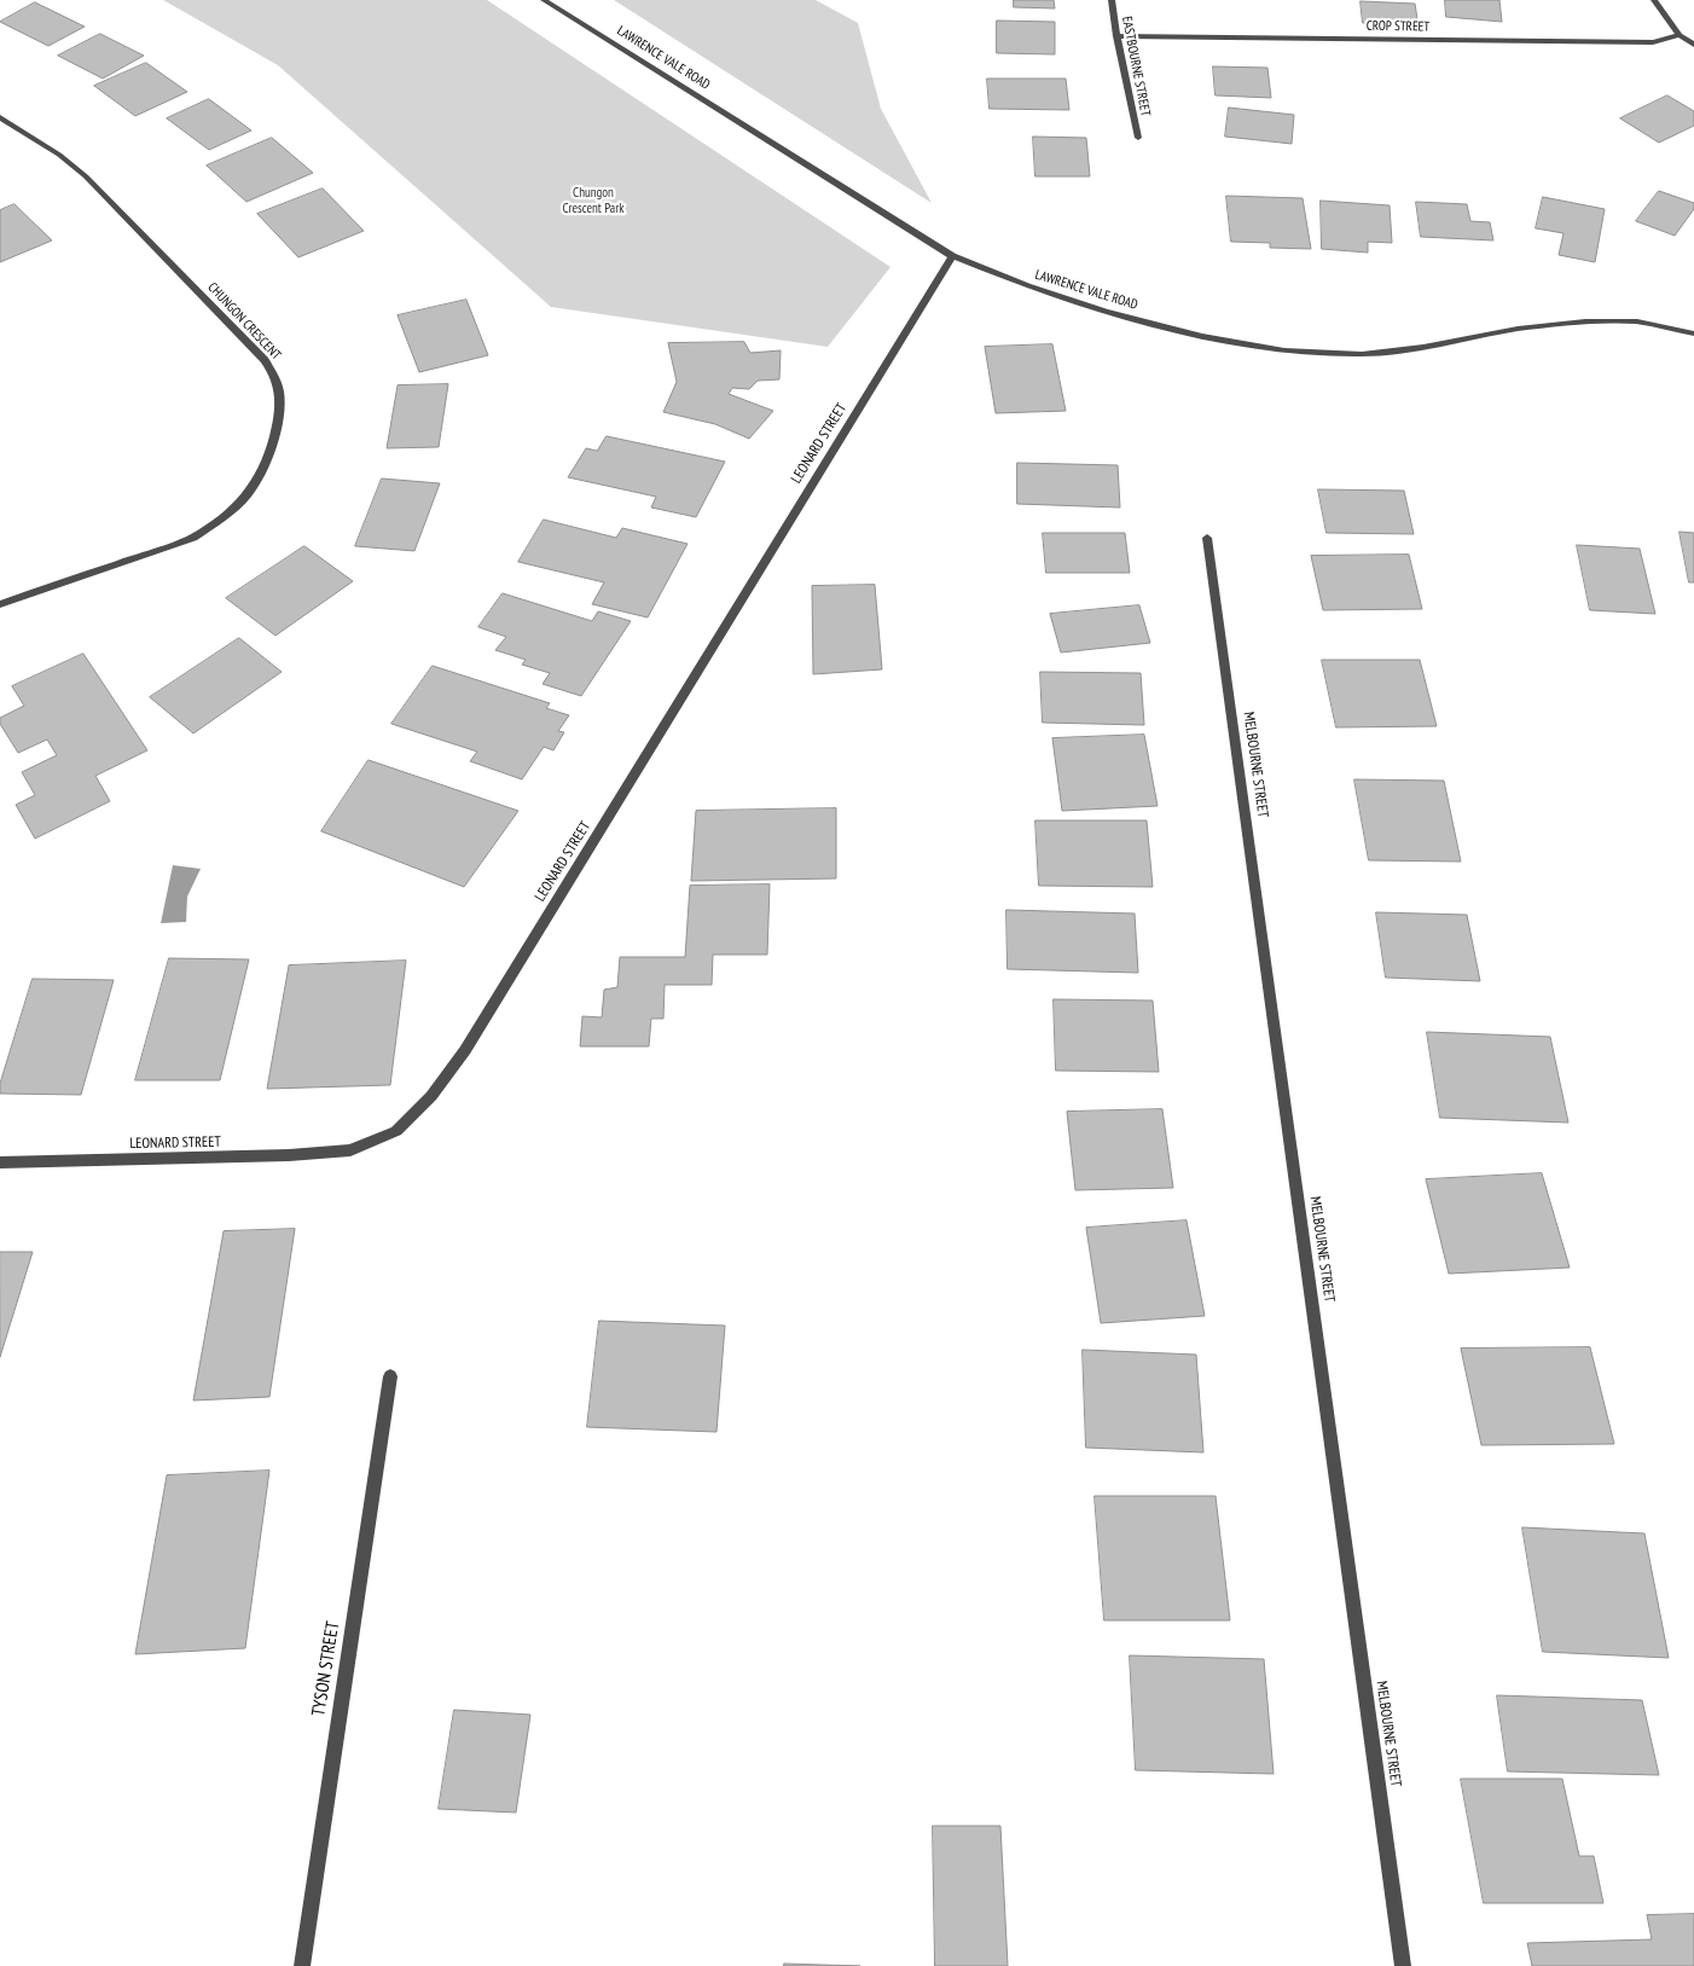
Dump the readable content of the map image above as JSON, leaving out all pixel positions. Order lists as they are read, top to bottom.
{
  "streets": {
    "street": [
      "CROP STREET",
      "LAWRENCE VALE ROAD",
      "EASTBOURNE STREET",
      "CHUNGON CRESCENT",
      "LEONARD STREET",
      "MELBOURNE STREET",
      "TYSON STREET"
    ]
  },
  "crossings": [
    ["CROP STREET", "EASTBOURNE STREET"],
    ["LAWRENCE VALE ROAD", "LEONARD STREET"]
  ],
  "parks": ["Chungon Crescent Park"]
}
